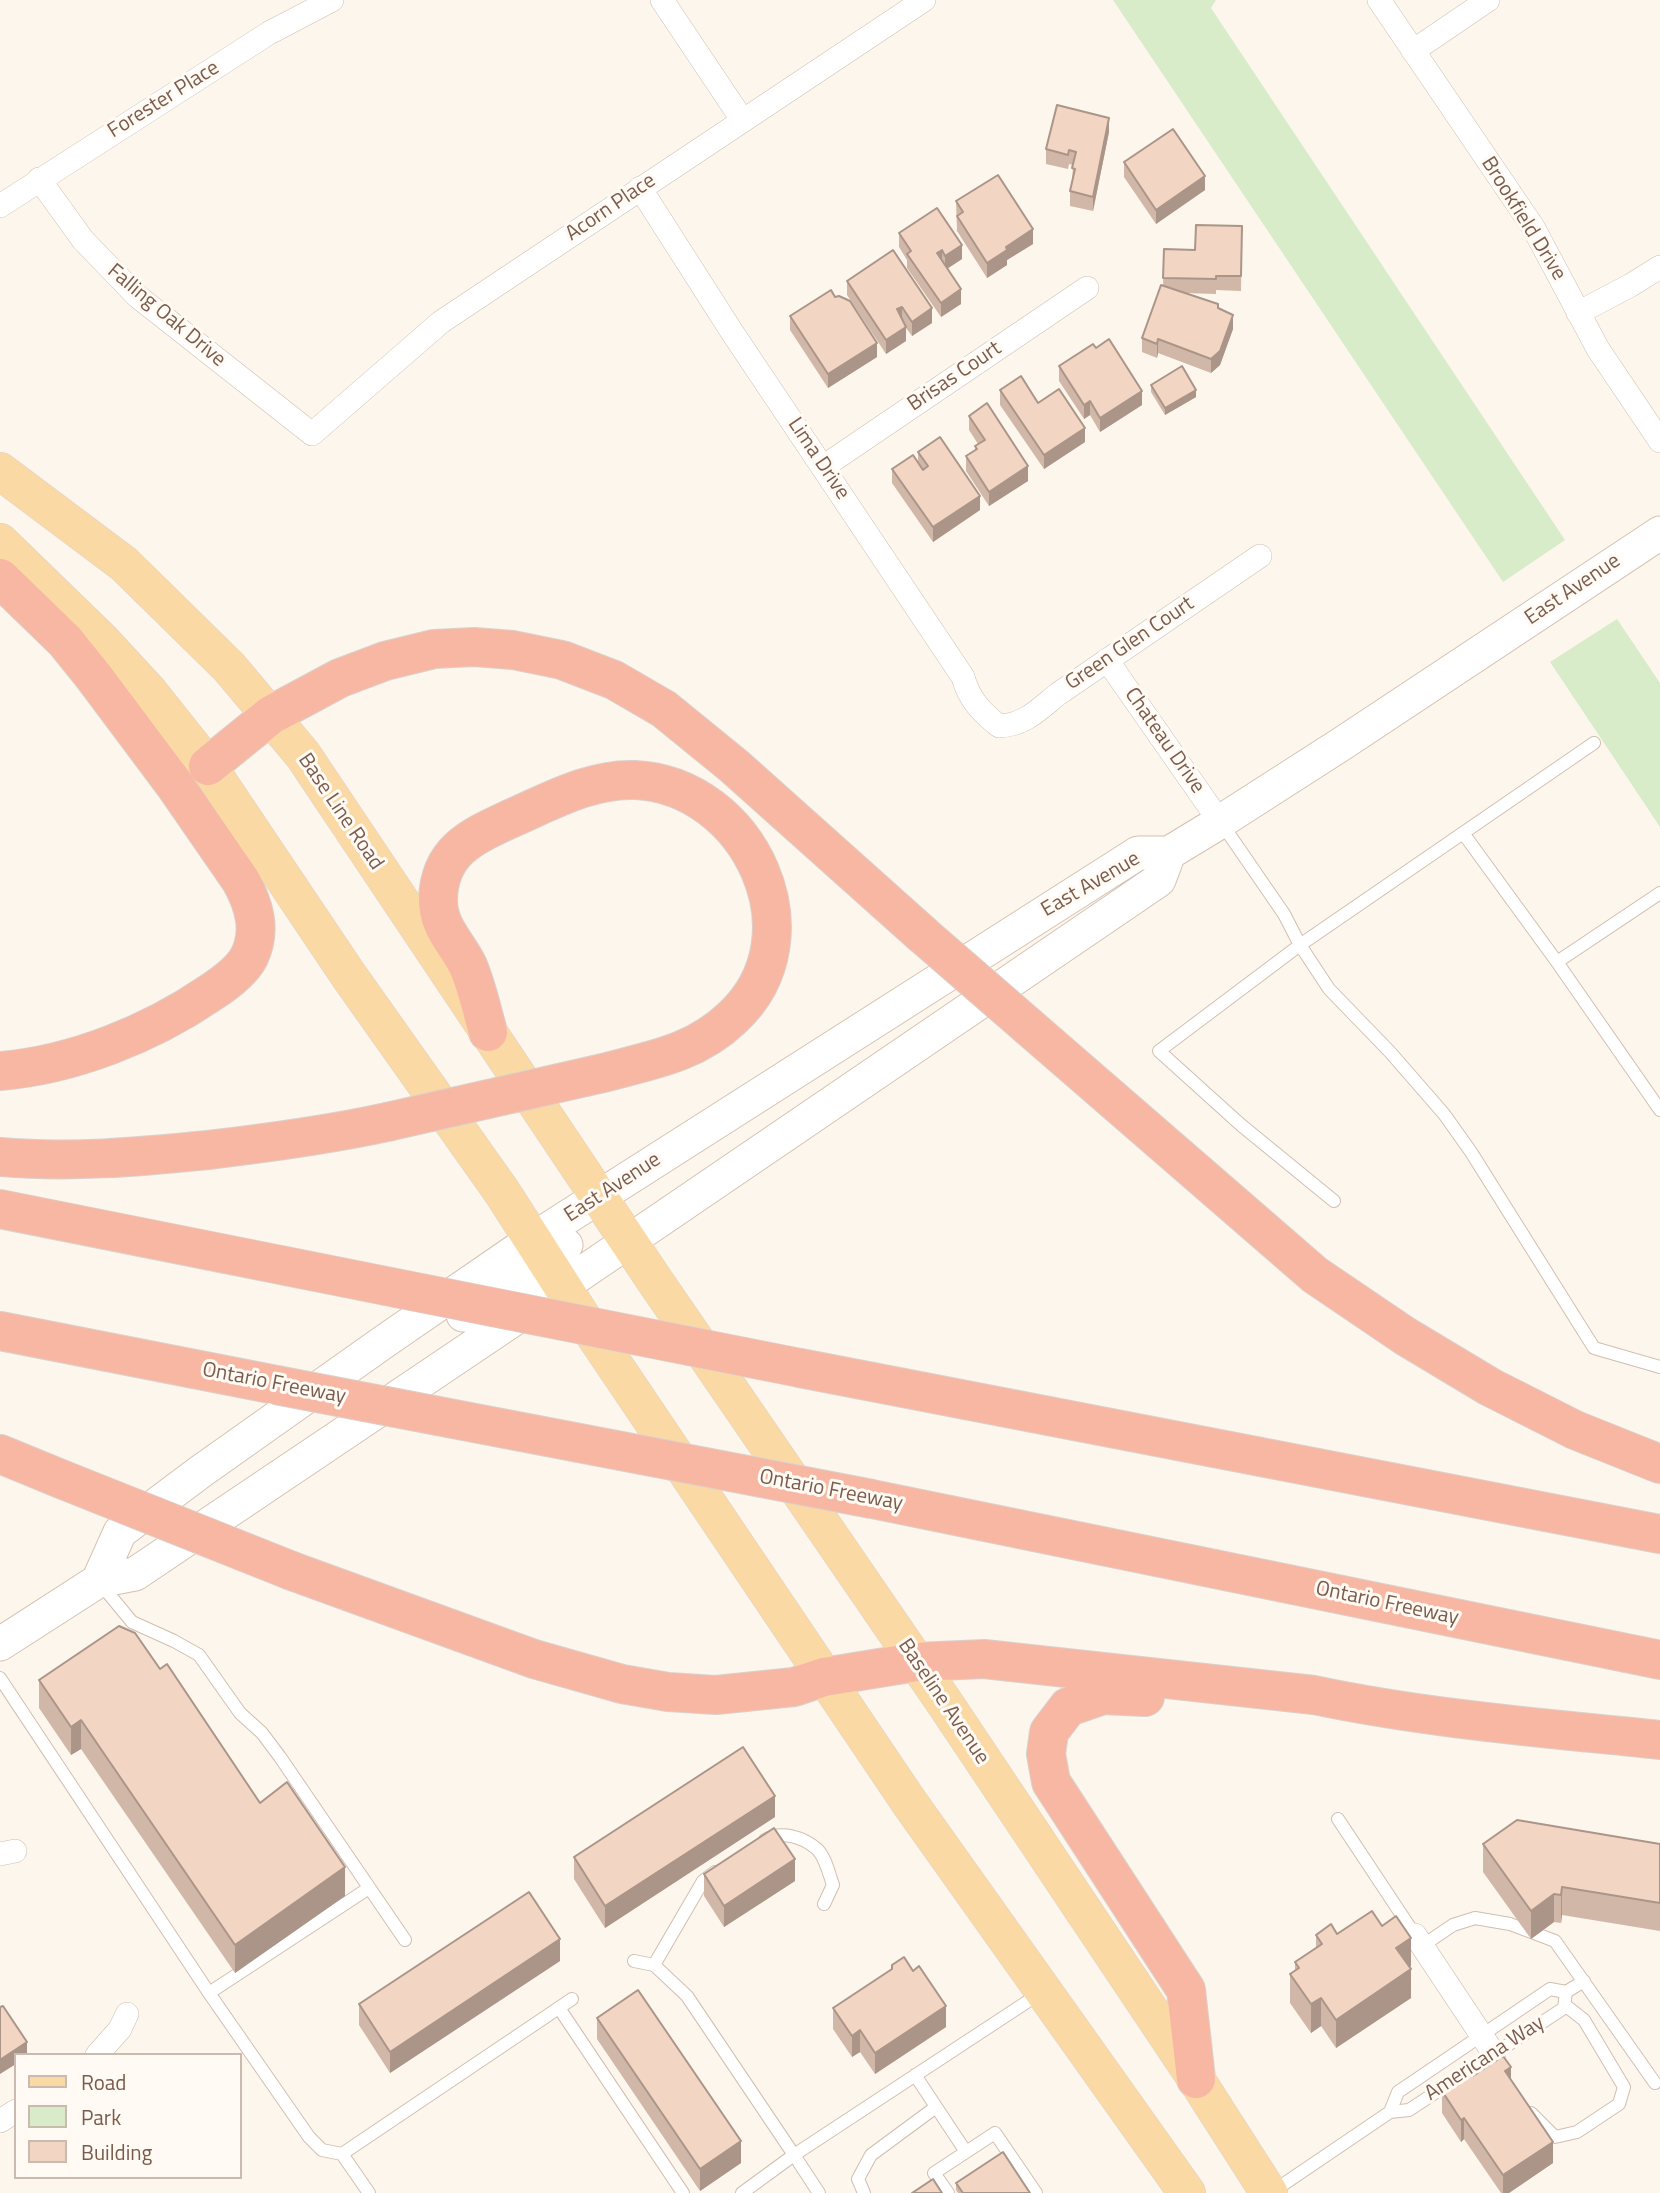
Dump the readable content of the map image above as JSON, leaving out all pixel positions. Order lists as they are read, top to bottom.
{
  "streets": {
    "highway": ["Ontario Freeway"],
    "main road": ["East Avenue", "Base Line Road", "Baseline Avenue"],
    "street": [
      "Forester Place",
      "Acorn Place",
      "Brookfield Drive",
      "Falling Oak Drive",
      "Brisas Court",
      "Lima Drive",
      "Green Glen Court",
      "Chateau Drive"
    ],
    "lane": ["Americana Way"]
  },
  "crossings": [
    ["Forester Place", "Falling Oak Drive"],
    ["Acorn Place", "Falling Oak Drive"],
    ["Acorn Place", "Lima Drive"],
    ["Brisas Court", "Lima Drive"],
    ["Lima Drive", "Green Glen Court"],
    ["East Avenue", "Chateau Drive"],
    ["East Avenue", "Base Line Road"],
    ["East Avenue", "Baseline Avenue"],
    ["Green Glen Court", "Chateau Drive"],
    ["Base Line Road", "Baseline Avenue"],
    ["Baseline Avenue", "Americana Way"]
  ],
  "legend": ["Road", "Park", "Building"]
}
